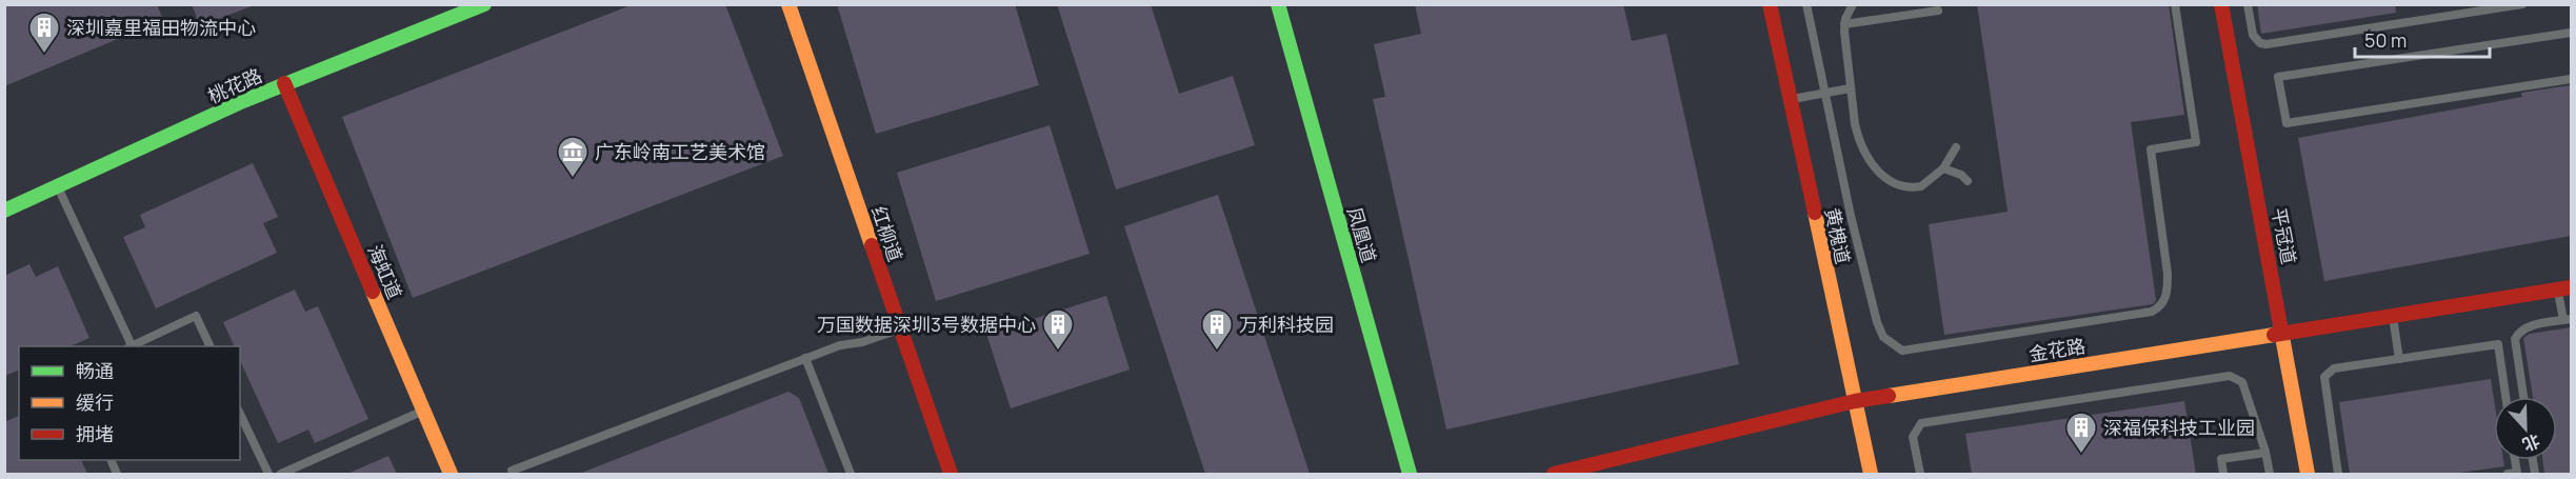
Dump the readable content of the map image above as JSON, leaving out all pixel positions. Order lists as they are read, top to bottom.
{
  "streets": {
    "street": [
      "桃花路",
      "红柳道",
      "凤凰道",
      "黄槐道",
      "平冠道",
      "海虹道",
      "金花路"
    ]
  },
  "crossings": [
    ["桃花路", "海虹道"],
    ["黄槐道", "金花路"],
    ["平冠道", "金花路"]
  ],
  "places": {
    "building": [
      "深圳嘉里福田物流中心",
      "万国数据深圳3号数据中心",
      "万利科技园",
      "深福保科技工业园"
    ],
    "museum": ["广东岭南工艺美术馆"]
  },
  "legend": ["畅通", "缓行", "拥堵"],
  "scale_bar": "50 m",
  "north": "bottom"
}
